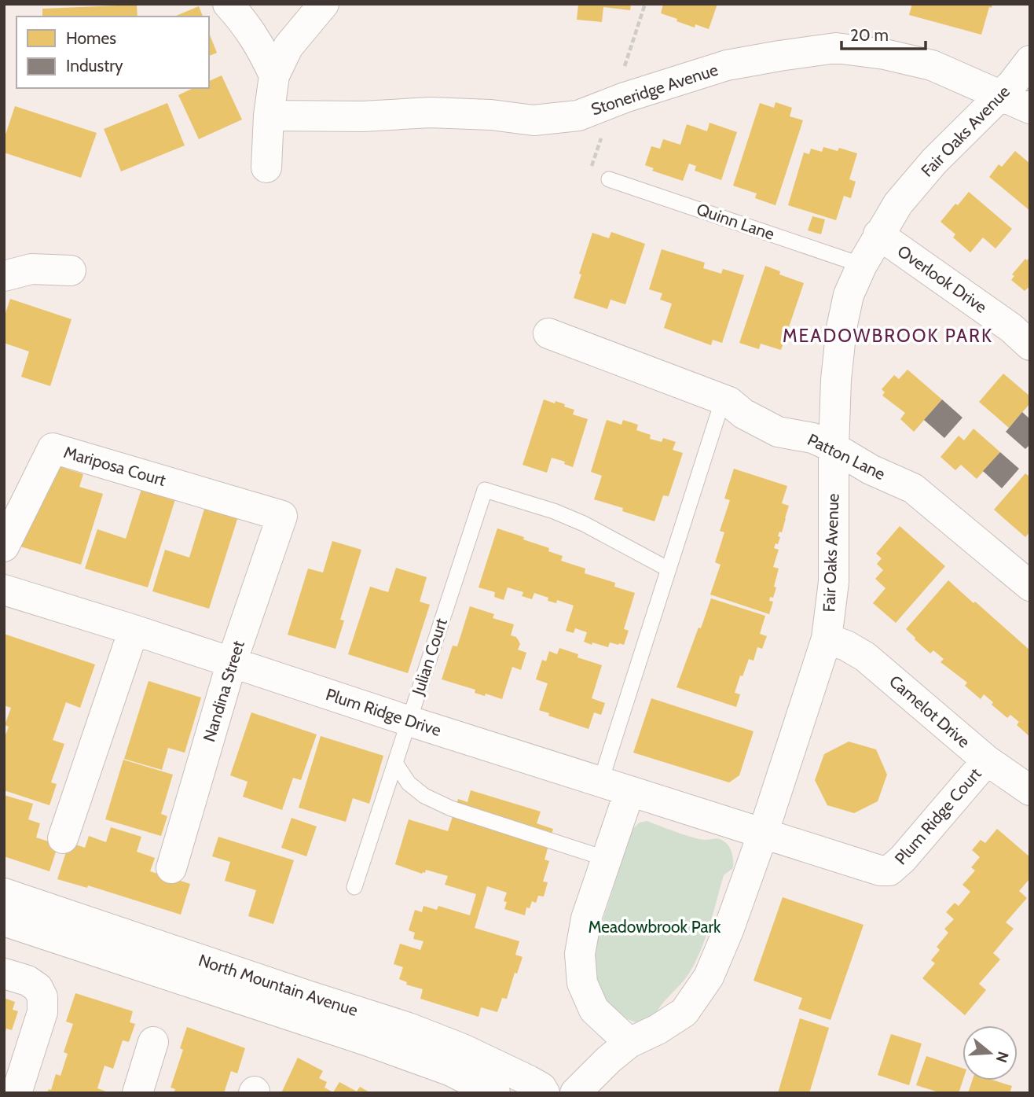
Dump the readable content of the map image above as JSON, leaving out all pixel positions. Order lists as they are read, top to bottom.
{
  "streets": {
    "street": [
      "Stoneridge Avenue",
      "Fair Oaks Avenue",
      "Overlook Drive",
      "Patton Lane",
      "Mariposa Court",
      "Nandina Street",
      "Camelot Drive",
      "Plum Ridge Drive",
      "Plum Ridge Court",
      "North Mountain Avenue"
    ],
    "lane": ["Quinn Lane", "Julian Court"]
  },
  "crossings": [
    ["Stoneridge Avenue", "Fair Oaks Avenue"],
    ["Fair Oaks Avenue", "Quinn Lane"],
    ["Fair Oaks Avenue", "Overlook Drive"],
    ["Fair Oaks Avenue", "Patton Lane"],
    ["Fair Oaks Avenue", "Camelot Drive"],
    ["Fair Oaks Avenue", "Plum Ridge Drive"],
    ["Fair Oaks Avenue", "Plum Ridge Court"],
    ["Mariposa Court", "Nandina Street"],
    ["Julian Court", "Plum Ridge Drive"],
    ["Nandina Street", "Plum Ridge Drive"],
    ["Camelot Drive", "Plum Ridge Court"],
    ["Plum Ridge Drive", "Plum Ridge Court"]
  ],
  "districts": ["MEADOWBROOK PARK"],
  "parks": ["Meadowbrook Park"],
  "legend": ["Homes", "Industry"],
  "scale_bar": "20 m",
  "north": "right"
}
